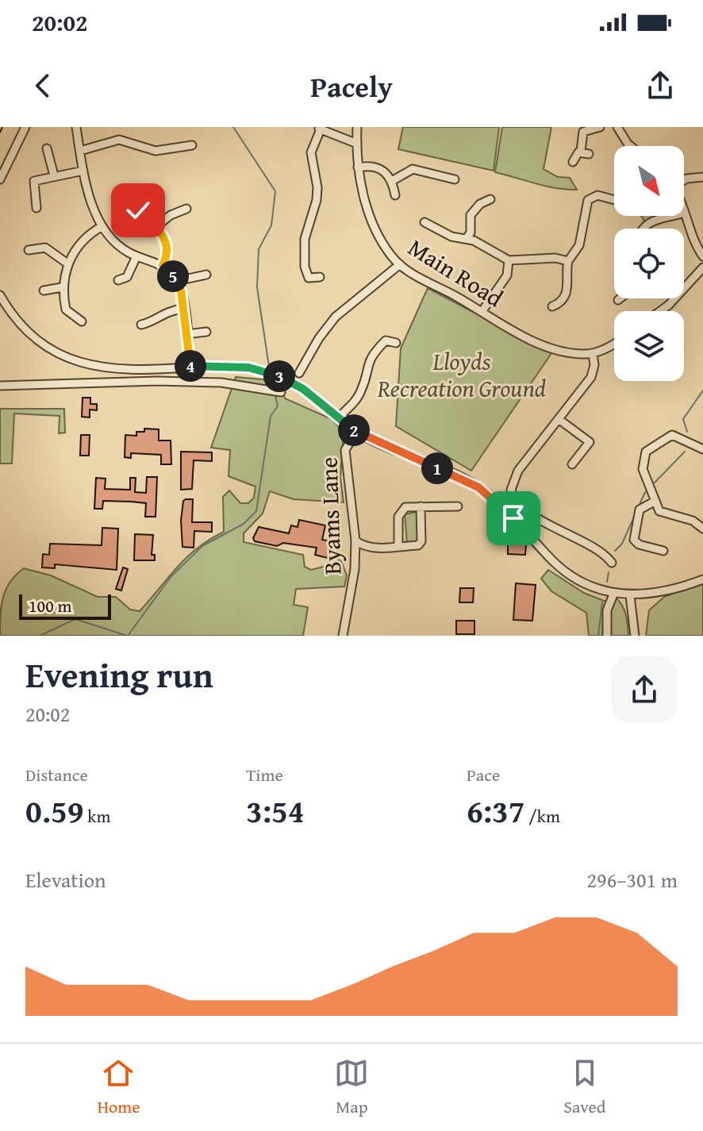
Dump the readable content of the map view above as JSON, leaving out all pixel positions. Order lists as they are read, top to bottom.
{
  "streets": {
    "street": ["Main Road", "Byams Lane"]
  },
  "parks": ["Lloyds Recreation Ground"],
  "scale_bar": "100 m",
  "north": "bottom right",
  "page": {
    "status": "20:02",
    "header": "Pacely",
    "pins": [
      "5",
      "4",
      "3",
      "2",
      "1"
    ],
    "scale": "100 m",
    "heading": ["Evening run", "20:02"],
    "stats": [
      ["Distance", "0.59 km"],
      ["Time", "3:54"],
      ["Pace", "6:37 /km"]
    ],
    "chart": ["Elevation", "296–301 m"],
    "tabs": ["Home", "Map", "Saved"]
  }
}
